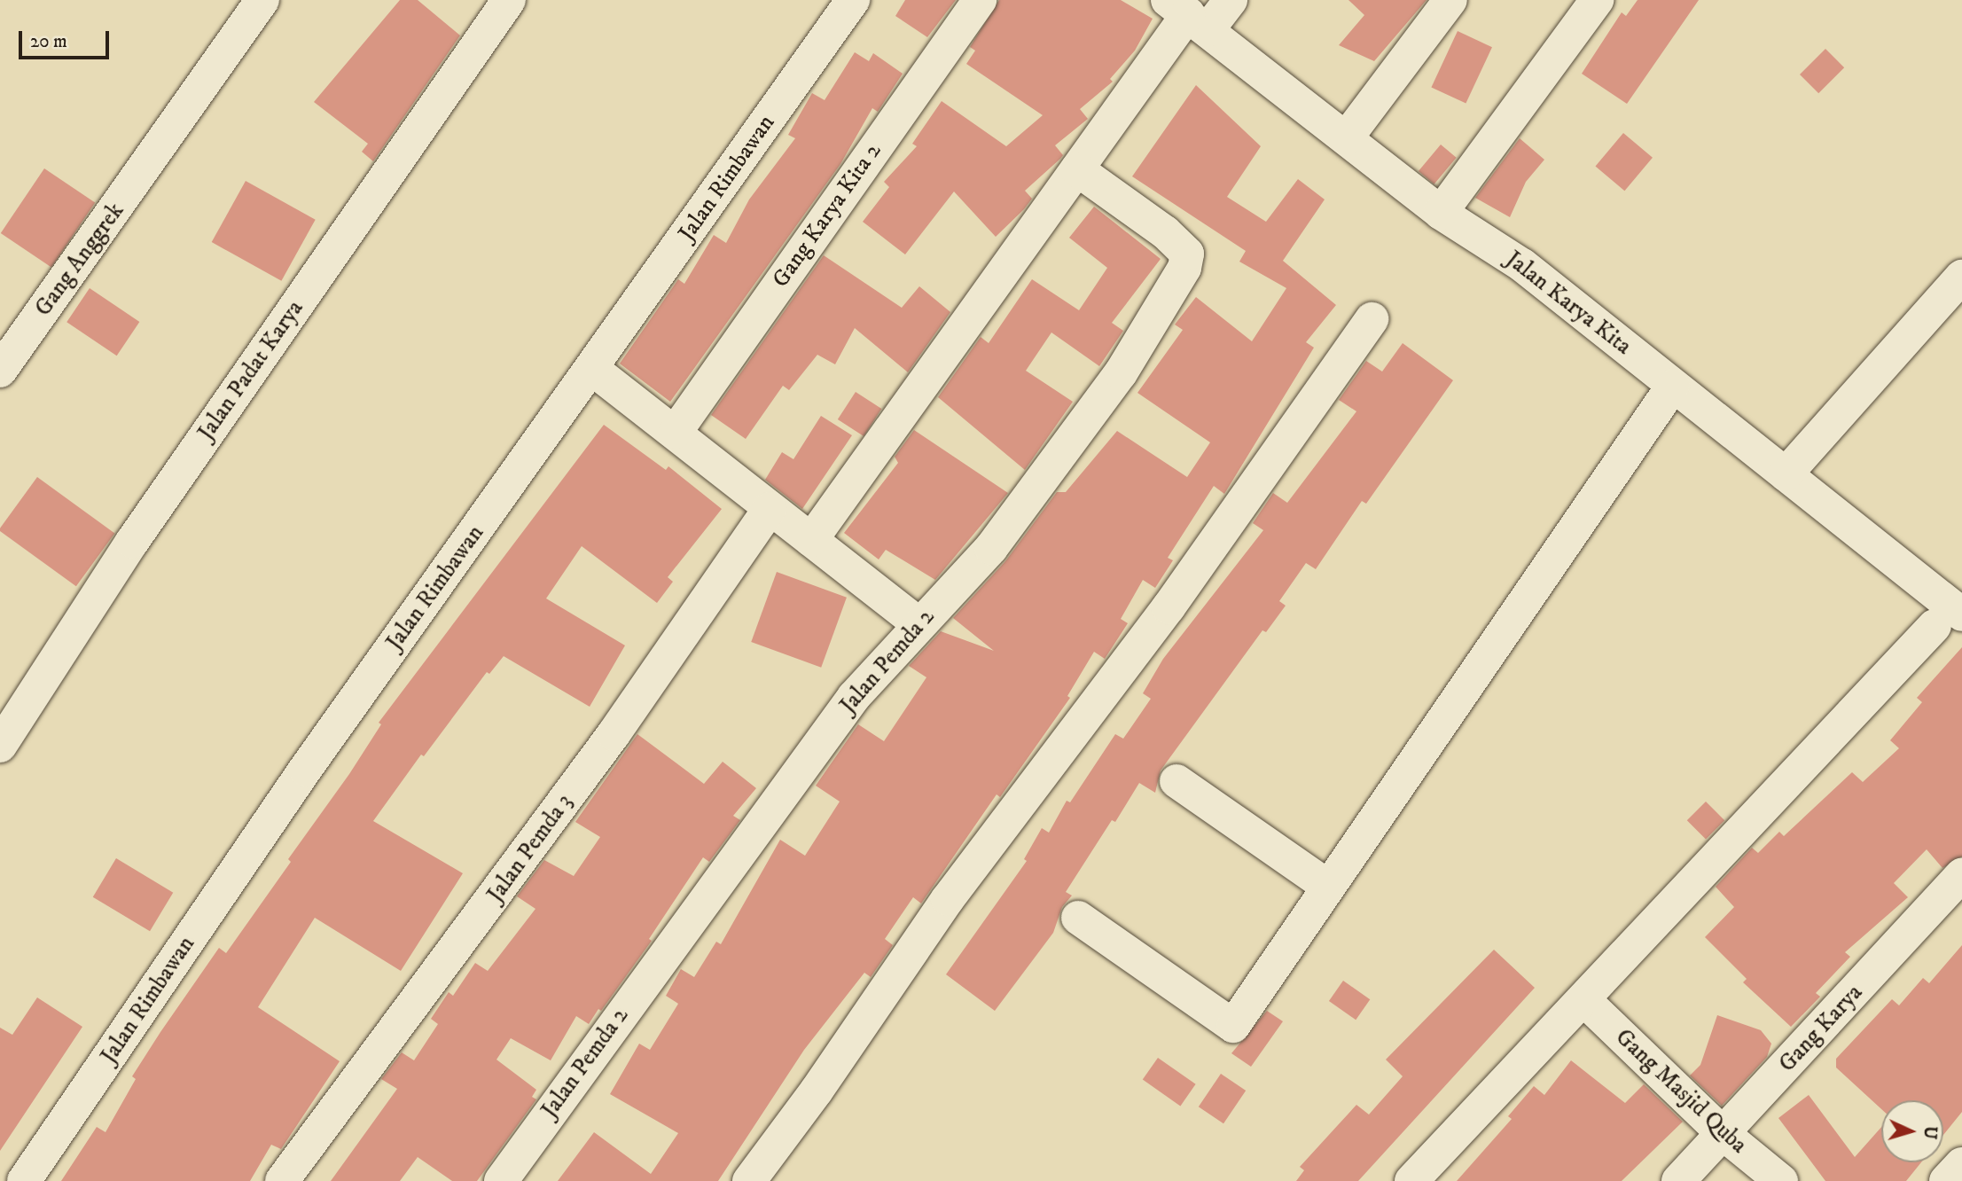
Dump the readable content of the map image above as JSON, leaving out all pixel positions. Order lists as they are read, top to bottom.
{
  "streets": {
    "street": [
      "Jalan Rimbawan",
      "Gang Karya Kita 2",
      "Gang Anggrek",
      "Jalan Karya Kita",
      "Jalan Padat Karya",
      "Jalan Pemda 2",
      "Jalan Pemda 3",
      "Gang Karya",
      "Gang Masjid Quba"
    ]
  },
  "crossings": [
    ["Gang Karya", "Gang Masjid Quba"]
  ],
  "scale_bar": "20 m",
  "north": "right"
}
